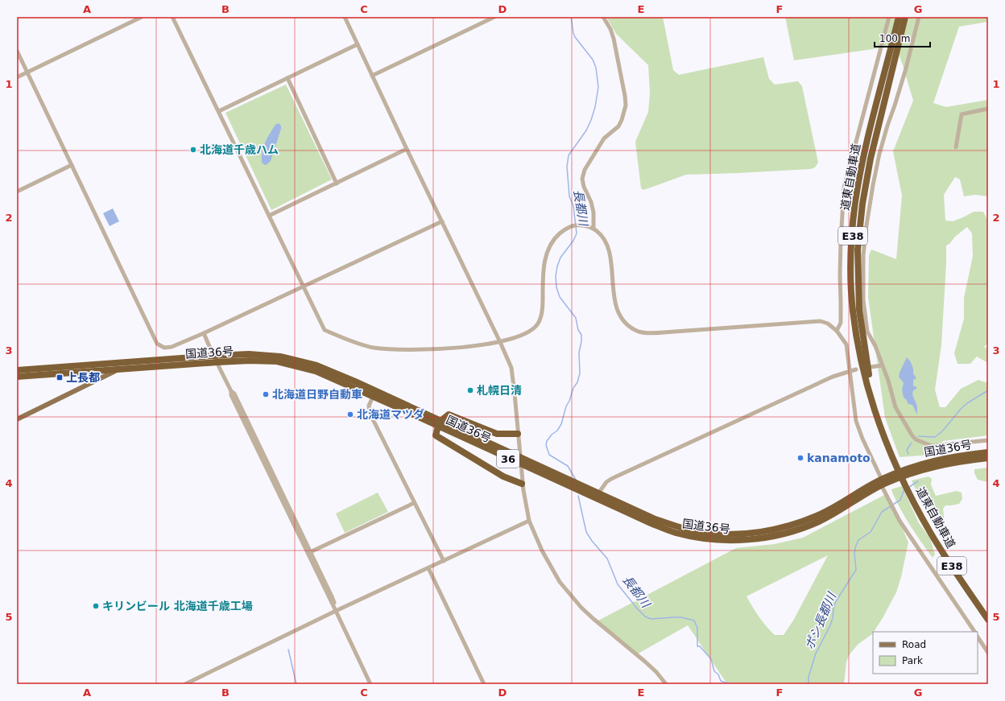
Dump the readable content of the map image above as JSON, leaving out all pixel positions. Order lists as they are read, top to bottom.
{
  "streets": {
    "highway": [
      "道東自動車道",
      "E38",
      "国道36号",
      "36"
    ]
  },
  "crossings": [
    ["国道36号", "36"]
  ],
  "water": ["長都川", "ポシ長都川"],
  "places": {
    "other": [
      "北海道千歳ハム",
      "札幌日清",
      "北海道日野自動車",
      "北海道マツダ",
      "kanamoto",
      "キリンビール 北海道千歳工場"
    ],
    "transit": ["上長都"]
  },
  "legend": ["Road", "Park"],
  "scale_bar": "100 m",
  "grid": {
    "columns": [
      "A",
      "B",
      "C",
      "D",
      "E",
      "F",
      "G"
    ],
    "rows": [
      "1",
      "2",
      "3",
      "4",
      "5"
    ]
  }
}
